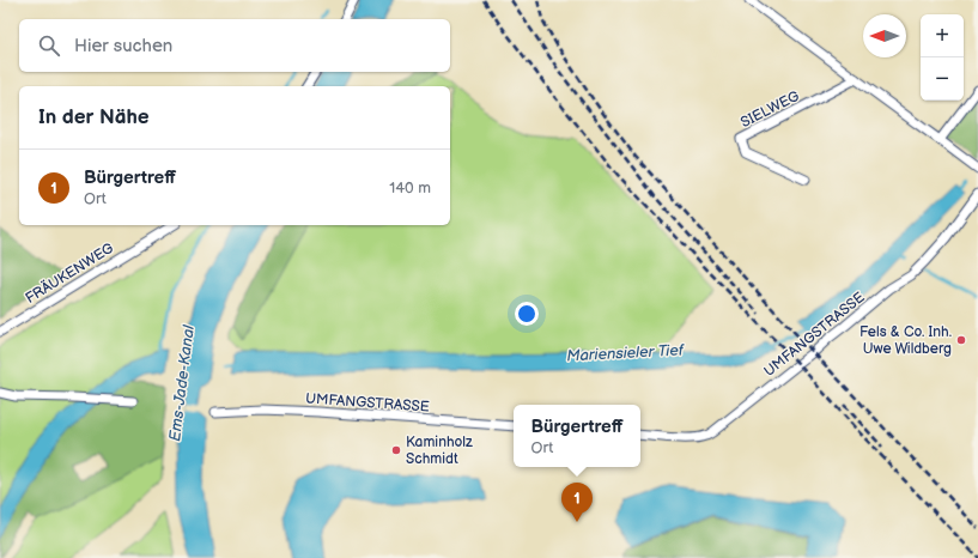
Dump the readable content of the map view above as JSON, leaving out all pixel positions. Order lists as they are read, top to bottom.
{
  "streets": {
    "street": ["SIELWEG", "FRÄUKENWEG", "UMFANGSTRASSE"]
  },
  "water": ["Mariensieler Tief", "Ems-Jade-Kanal"],
  "places": ["Fels & Co. Inh. Uwe Wildberg", "Kaminholz Schmidt"],
  "north": "left",
  "page": {
    "map_buttons": ["+", "−"],
    "search": "Hier suchen",
    "heading": "In der Nähe",
    "list": [
      {
        "mark": "1",
        "name": "Bürgertreff",
        "note": "Ort",
        "value": "140 m"
      }
    ],
    "popup": ["Bürgertreff", "Ort"],
    "pins": "1"
  }
}
